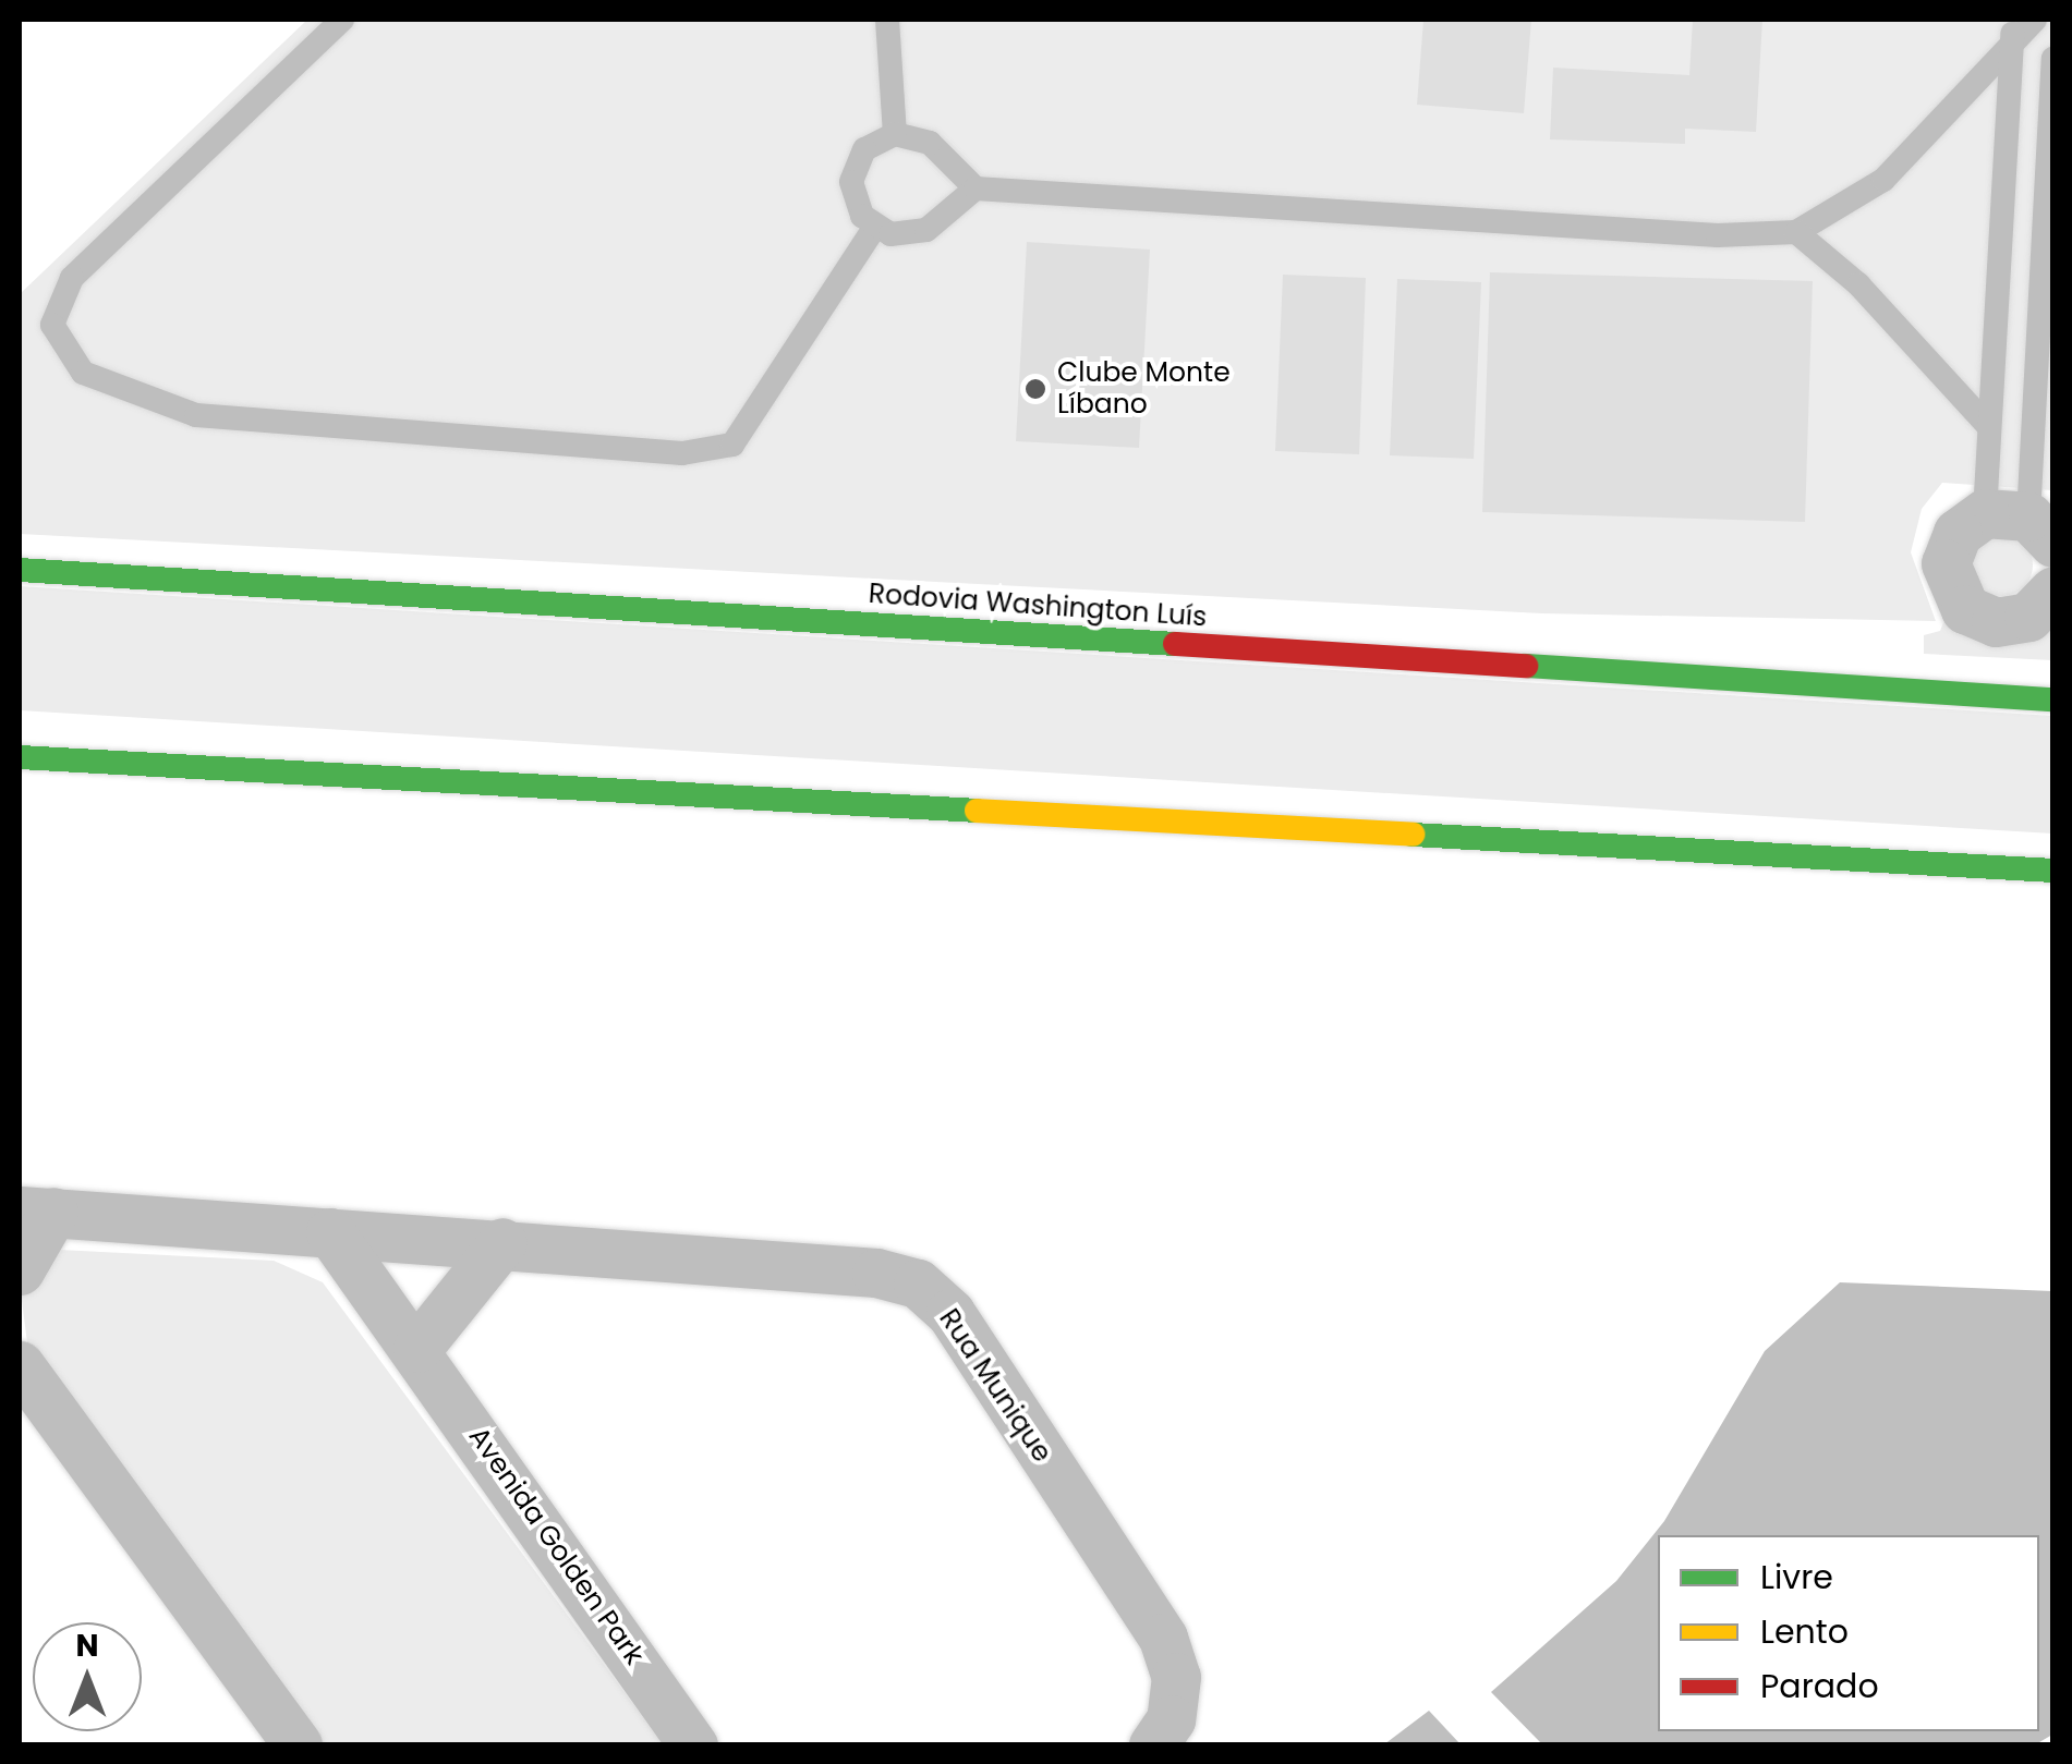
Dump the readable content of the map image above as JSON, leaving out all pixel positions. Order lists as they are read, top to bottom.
{
  "streets": {
    "highway": ["Rodovia Washington Luís"],
    "street": ["Rua Munique", "Avenida Golden Park"]
  },
  "crossings": [
    ["Rua Munique", "Avenida Golden Park"]
  ],
  "places": ["Clube Monte Líbano"],
  "legend": ["Livre", "Lento", "Parado"],
  "north": "top"
}
